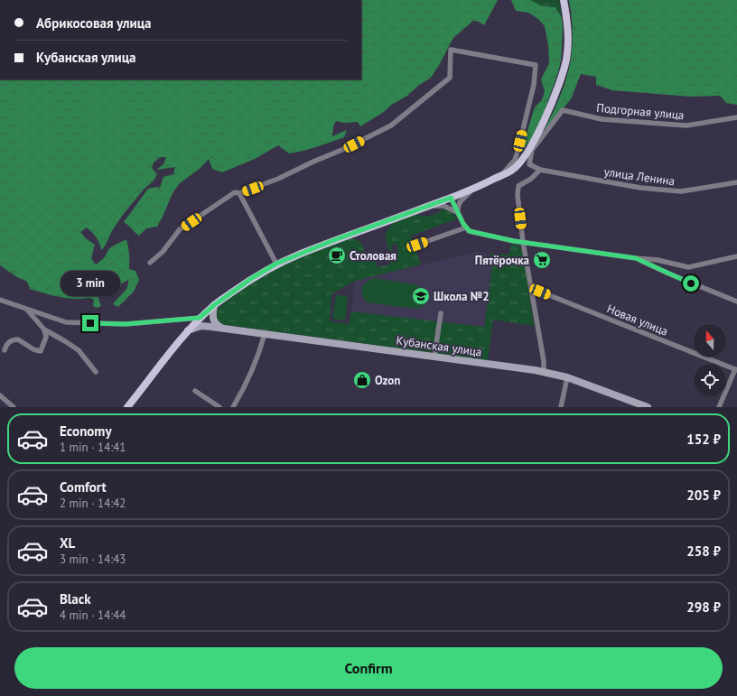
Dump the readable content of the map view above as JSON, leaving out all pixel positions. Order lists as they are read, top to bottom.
{
  "streets": {
    "main road": ["Кубанская улица"],
    "street": ["Подгорная улица", "улица Ленина", "Новая улица"]
  },
  "crossings": [
    ["Подгорная улица", "улица Ленина"]
  ],
  "places": {
    "cafe": ["Столовая"],
    "supermarket": ["Пятёрочка"],
    "school or university": ["Школа №2"],
    "shop": ["Ozon"]
  },
  "north": "top",
  "page": {
    "banner": ["Абрикосовая улица", "Кубанская улица"],
    "bubble": "3 min",
    "list": [
      {
        "name": "Economy",
        "note": "1 min · 14:41",
        "value": "152 ₽"
      },
      {
        "name": "Comfort",
        "note": "2 min · 14:42",
        "value": "205 ₽"
      },
      {
        "name": "XL",
        "note": "3 min · 14:43",
        "value": "258 ₽"
      },
      {
        "name": "Black",
        "note": "4 min · 14:44",
        "value": "298 ₽"
      }
    ],
    "buttons": "Confirm"
  }
}
